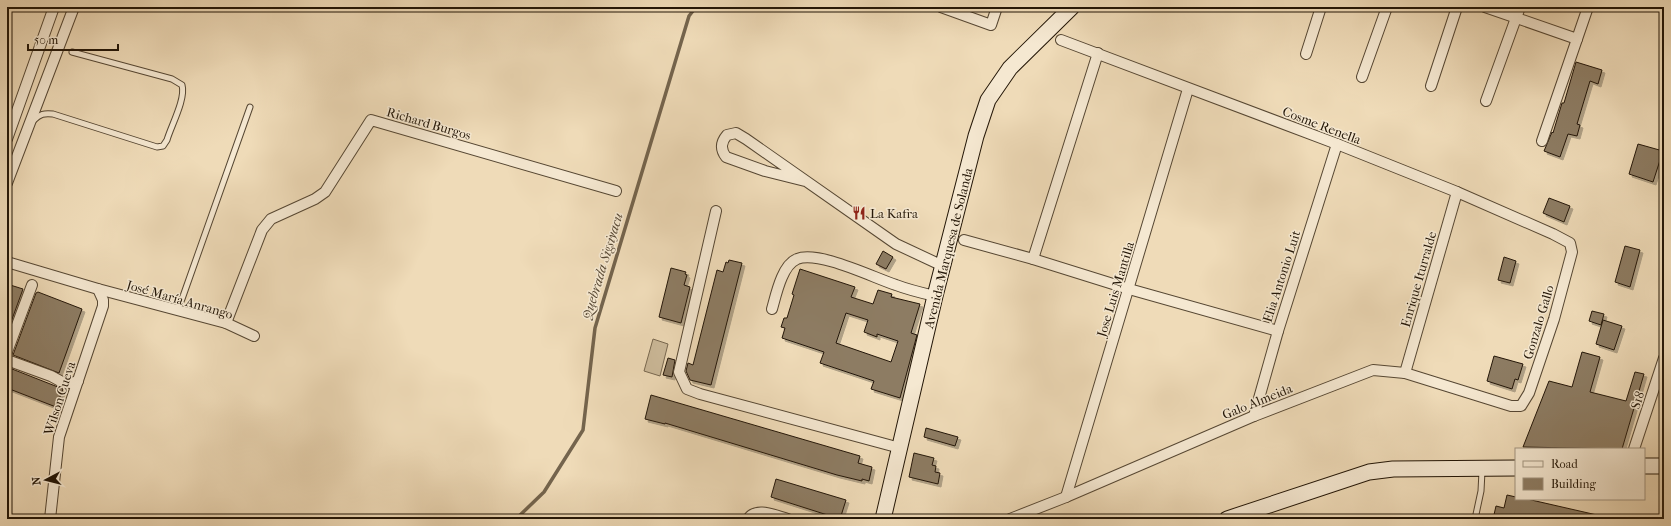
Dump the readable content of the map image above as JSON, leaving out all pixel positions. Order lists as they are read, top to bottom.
{
  "streets": {
    "street": [
      "Richard Burgos",
      "Cosme Renella",
      "Avenida Marquesa de Solanda",
      "Elia Antonio Luit",
      "Enrique Iturralde",
      "Jose Luis Mantilla",
      "José María Anrango",
      "Gonzalo Gallo",
      "Wilson Cueva",
      "S18",
      "Galo Almeida"
    ]
  },
  "crossings": [
    ["Richard Burgos", "José María Anrango"],
    ["Cosme Renella", "Elia Antonio Luit"],
    ["Cosme Renella", "Enrique Iturralde"],
    ["Cosme Renella", "Jose Luis Mantilla"],
    ["Cosme Renella", "Gonzalo Gallo"],
    ["Elia Antonio Luit", "Galo Almeida"],
    ["Enrique Iturralde", "Galo Almeida"],
    ["Jose Luis Mantilla", "Galo Almeida"],
    ["José María Anrango", "Wilson Cueva"],
    ["Gonzalo Gallo", "Galo Almeida"]
  ],
  "water": ["Quebrada Sigsiyacu"],
  "places": {
    "restaurant": ["La Kafra"]
  },
  "legend": ["Road", "Building"],
  "scale_bar": "50 m",
  "north": "left"
}
